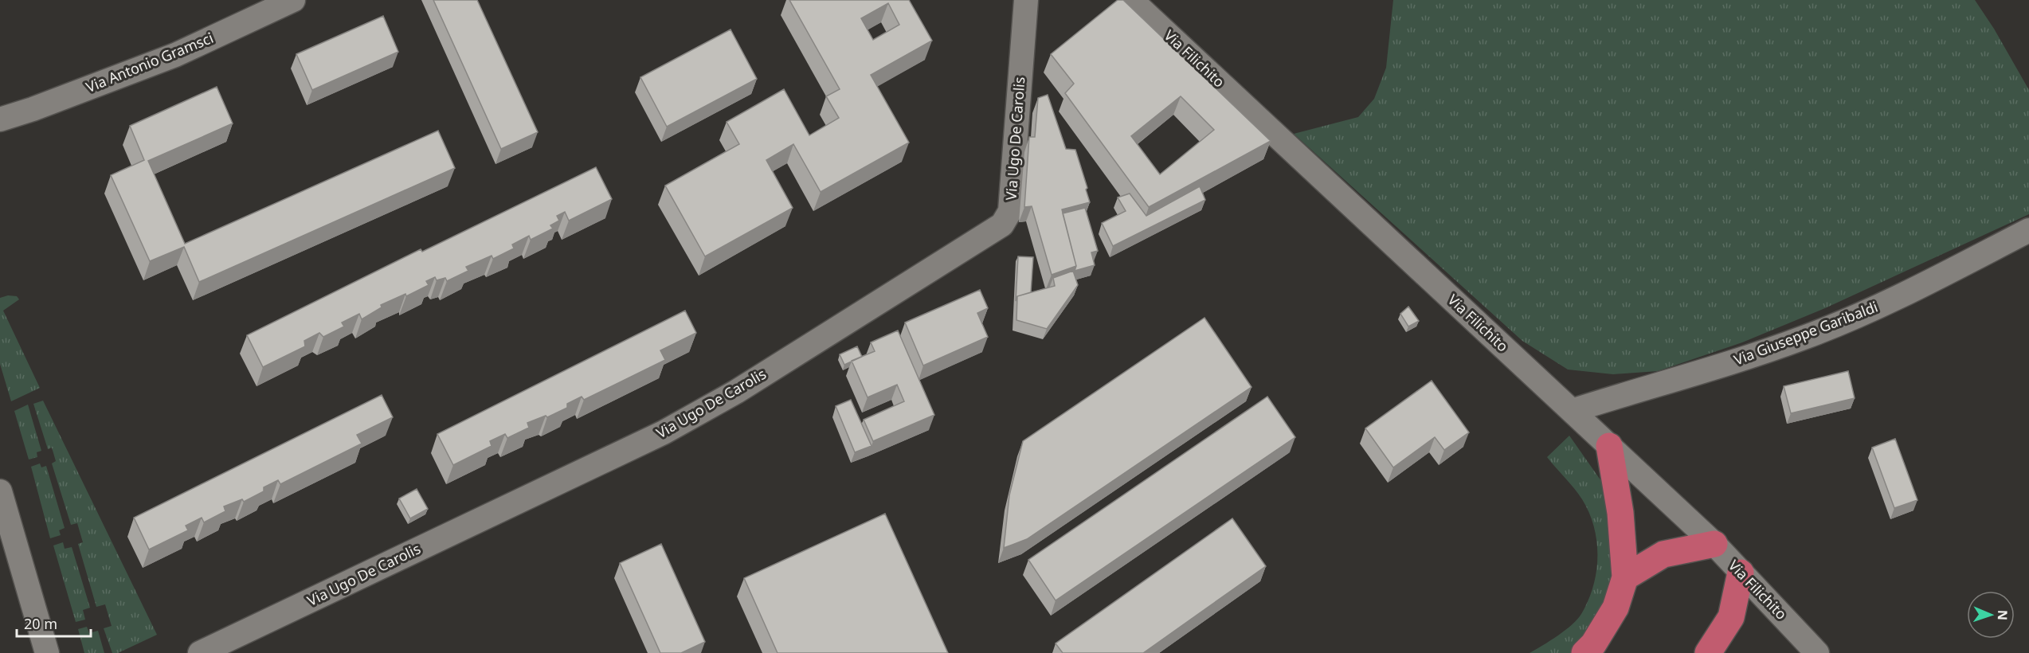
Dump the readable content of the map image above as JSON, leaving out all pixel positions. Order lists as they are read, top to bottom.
{
  "streets": {
    "street": [
      "Via Filichito",
      "Via Antonio Gramsci",
      "Via Ugo De Carolis",
      "Via Giuseppe Garibaldi"
    ]
  },
  "crossings": [
    ["Via Filichito", "Via Giuseppe Garibaldi"]
  ],
  "scale_bar": "20 m",
  "north": "right"
}
